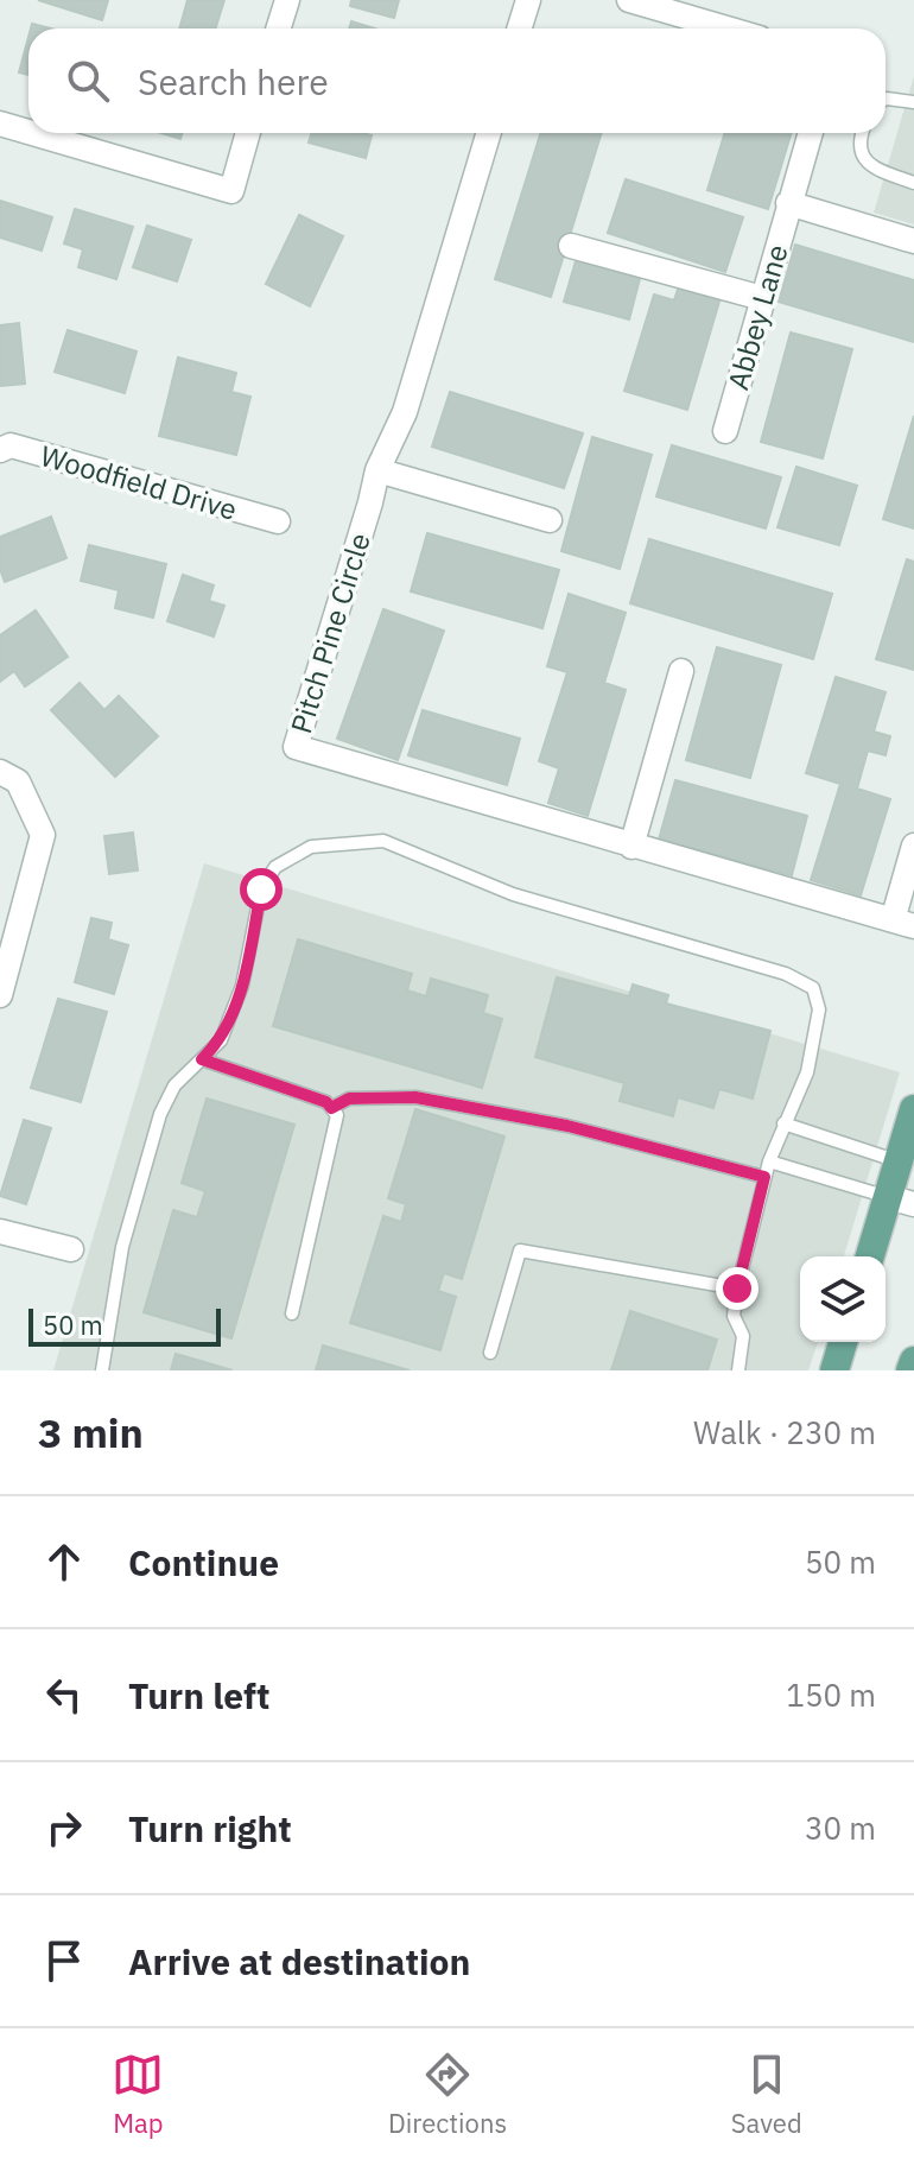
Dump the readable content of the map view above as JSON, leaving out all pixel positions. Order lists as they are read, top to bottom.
{
  "streets": {
    "street": ["Abbey Lane", "Woodfield Drive", "Pitch Pine Circle"]
  },
  "scale_bar": "50 m",
  "page": {
    "search": "Search here",
    "scale": "50 m",
    "heading": ["3 min", "Walk · 230 m"],
    "list": [
      ["Continue", "50 m"],
      ["Turn left", "150 m"],
      ["Turn right", "30 m"],
      "Arrive at destination"
    ],
    "nav": ["Map", "Directions", "Saved"]
  }
}
